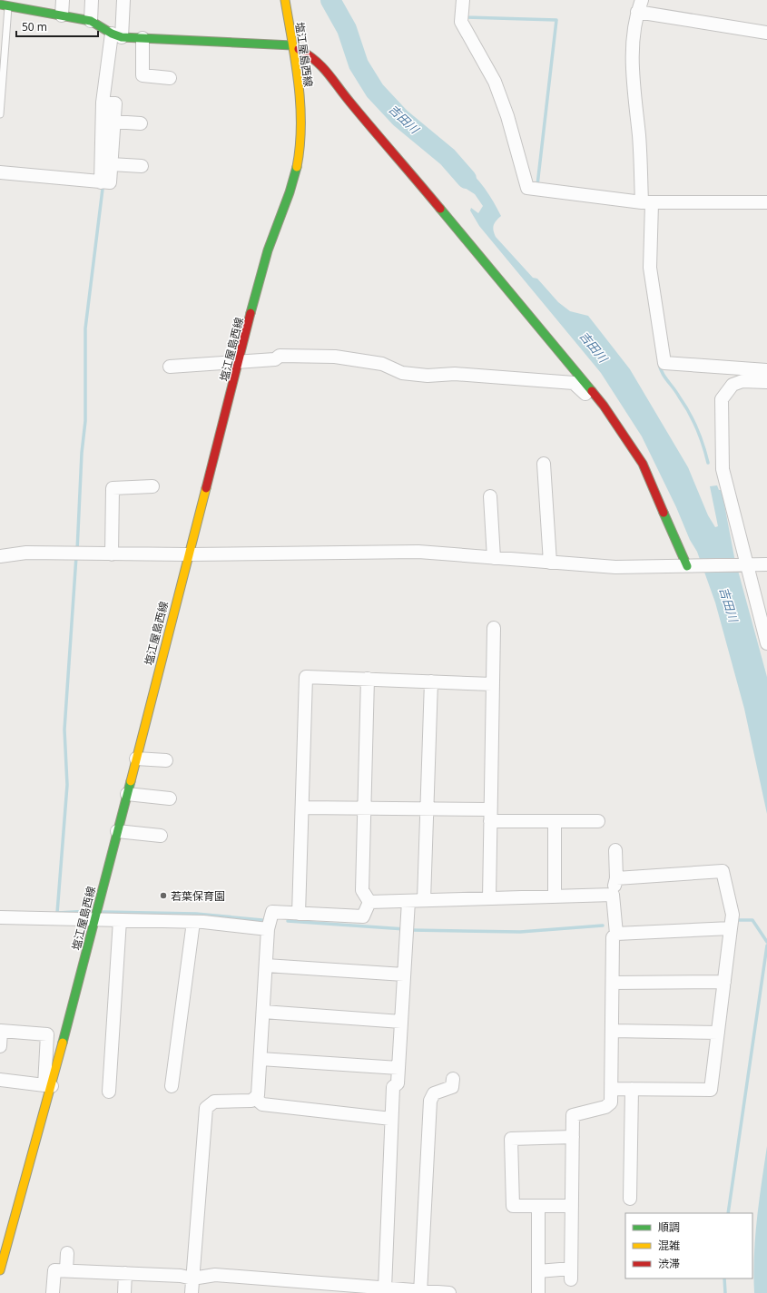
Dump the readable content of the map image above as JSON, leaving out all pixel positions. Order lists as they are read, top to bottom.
{
  "streets": {
    "main road": ["塩江屋島西線"]
  },
  "water": ["吉田川"],
  "places": ["若葉保育園"],
  "legend": ["順調", "混雑", "渋滞"],
  "scale_bar": "50 m"
}
